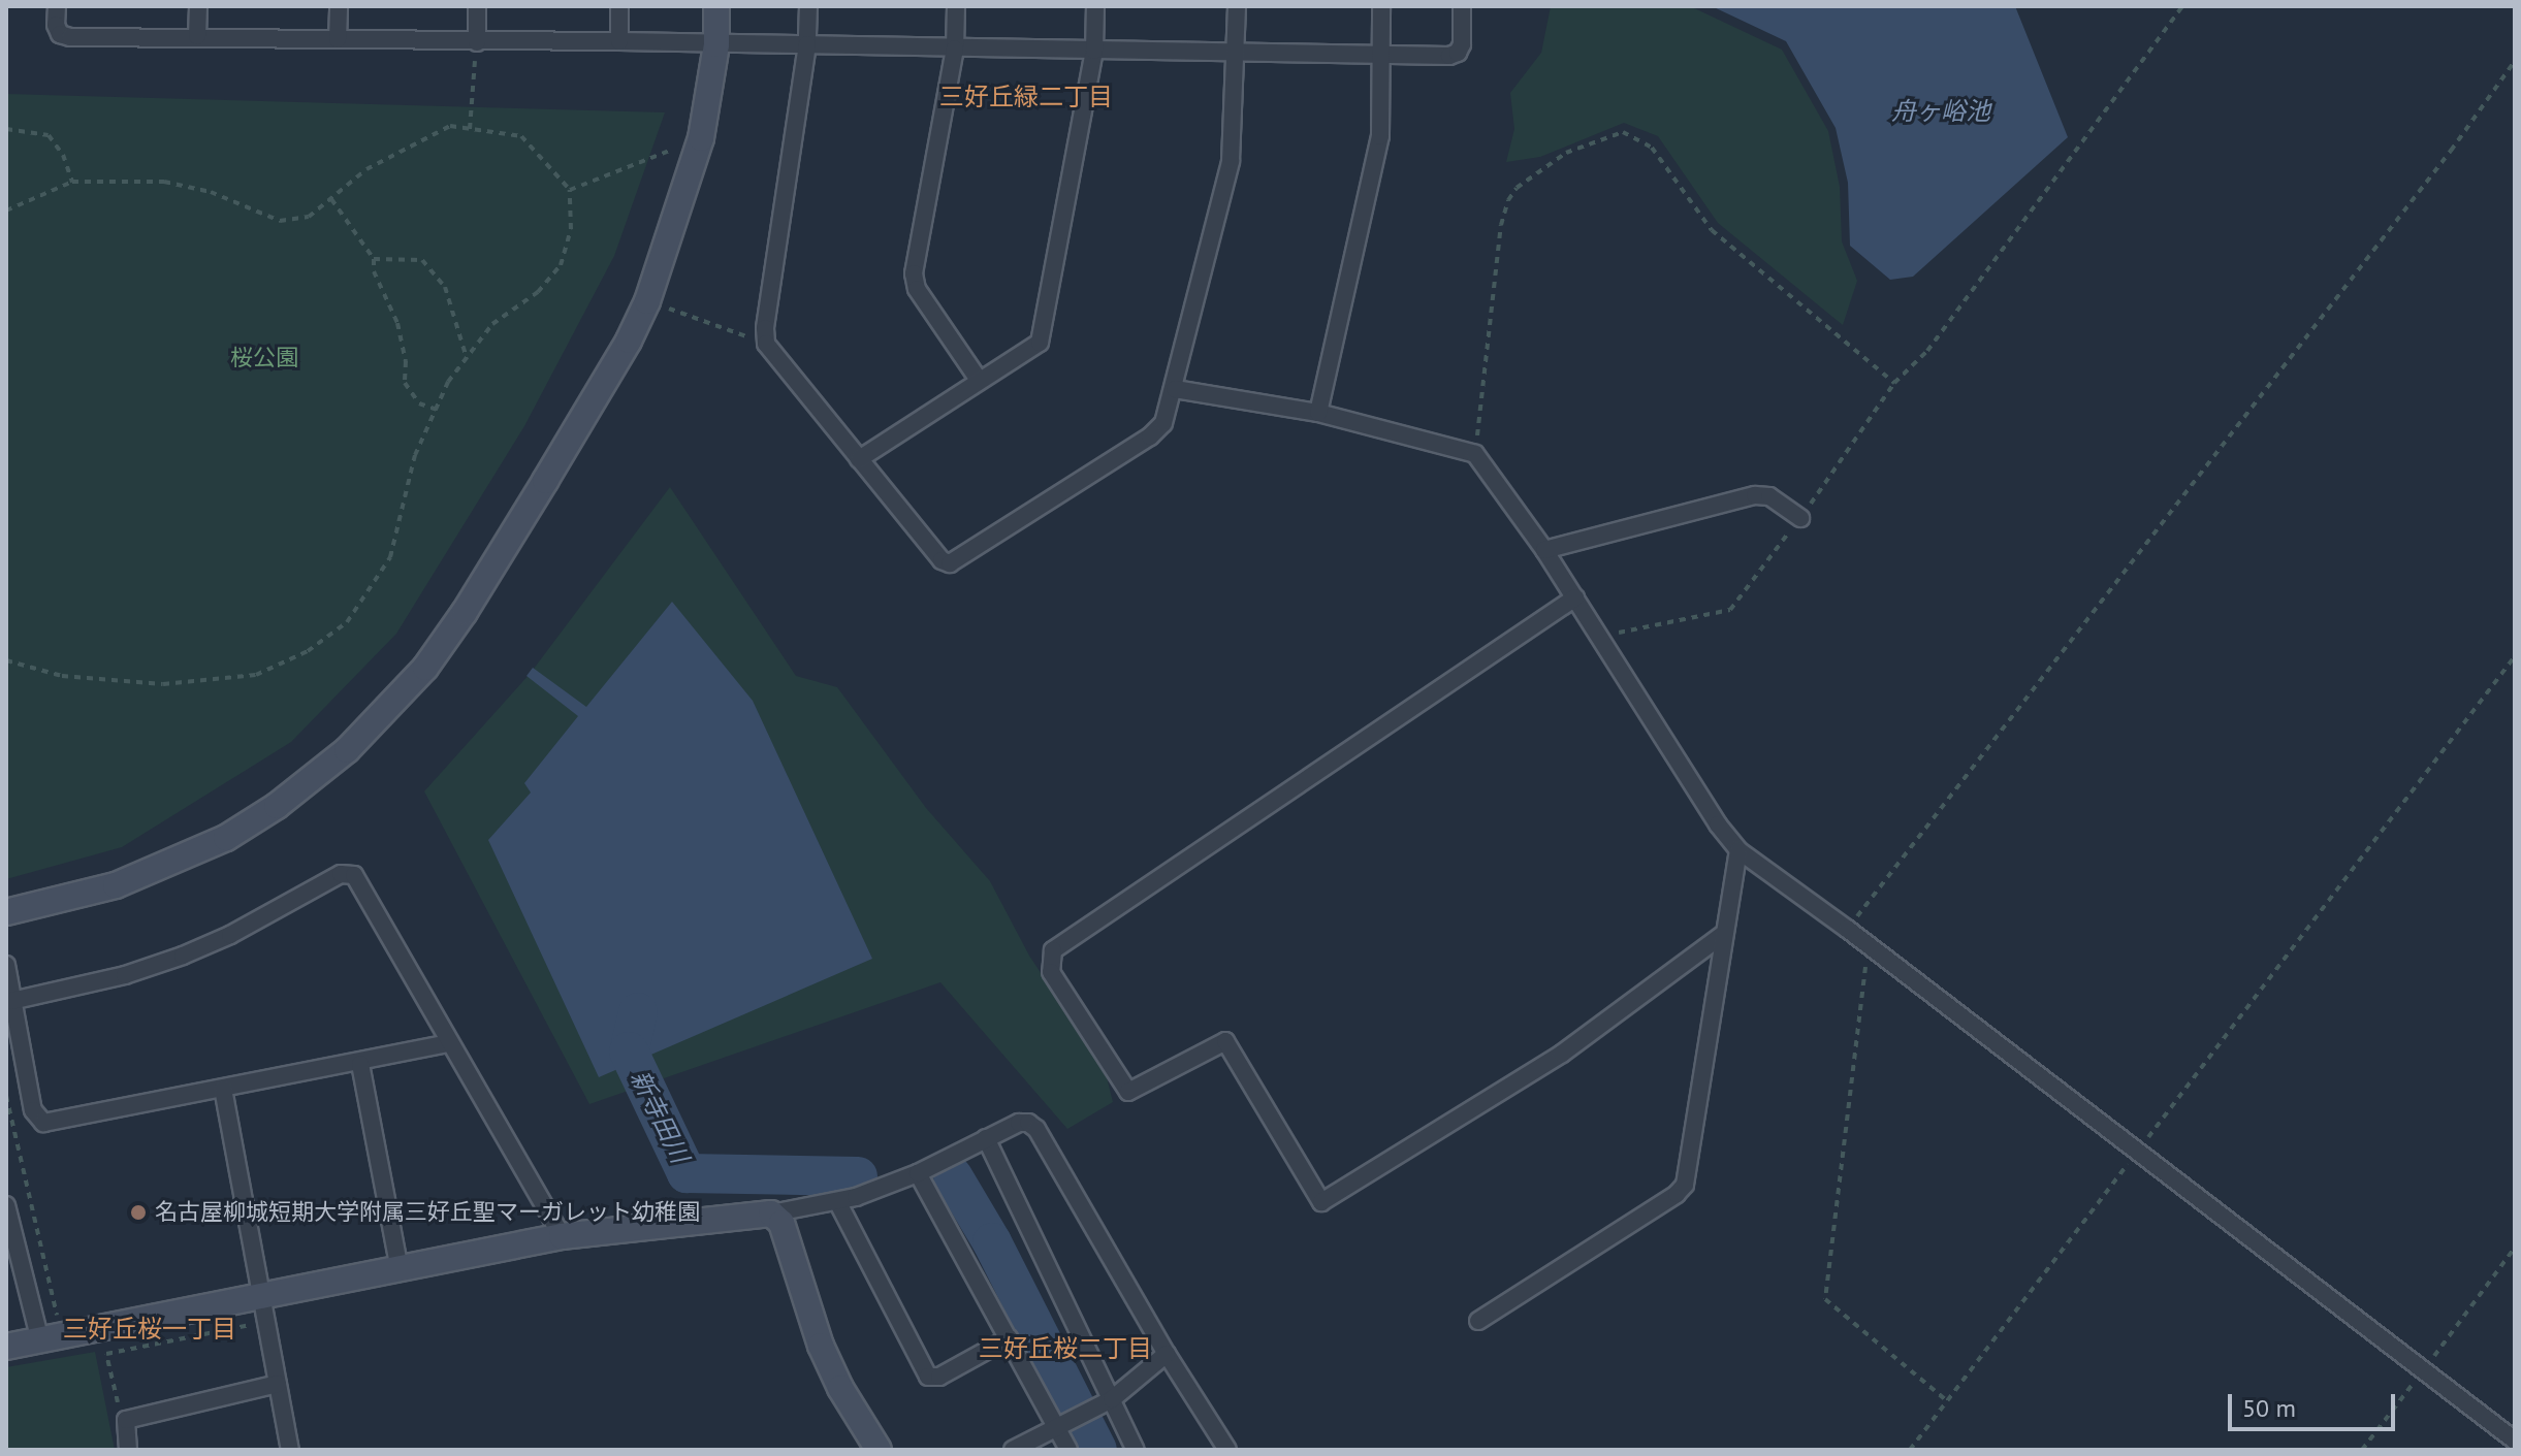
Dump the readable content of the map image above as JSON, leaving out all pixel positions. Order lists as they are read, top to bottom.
{
  "districts": ["三好丘緑二丁目", "三好丘桜一丁目", "三好丘桜二丁目"],
  "water": ["舟ヶ峪池", "新寺田川"],
  "parks": ["桜公園"],
  "places": ["名古屋柳城短期大学附属三好丘聖マーガレット幼稚園"],
  "scale_bar": "50 m"
}
